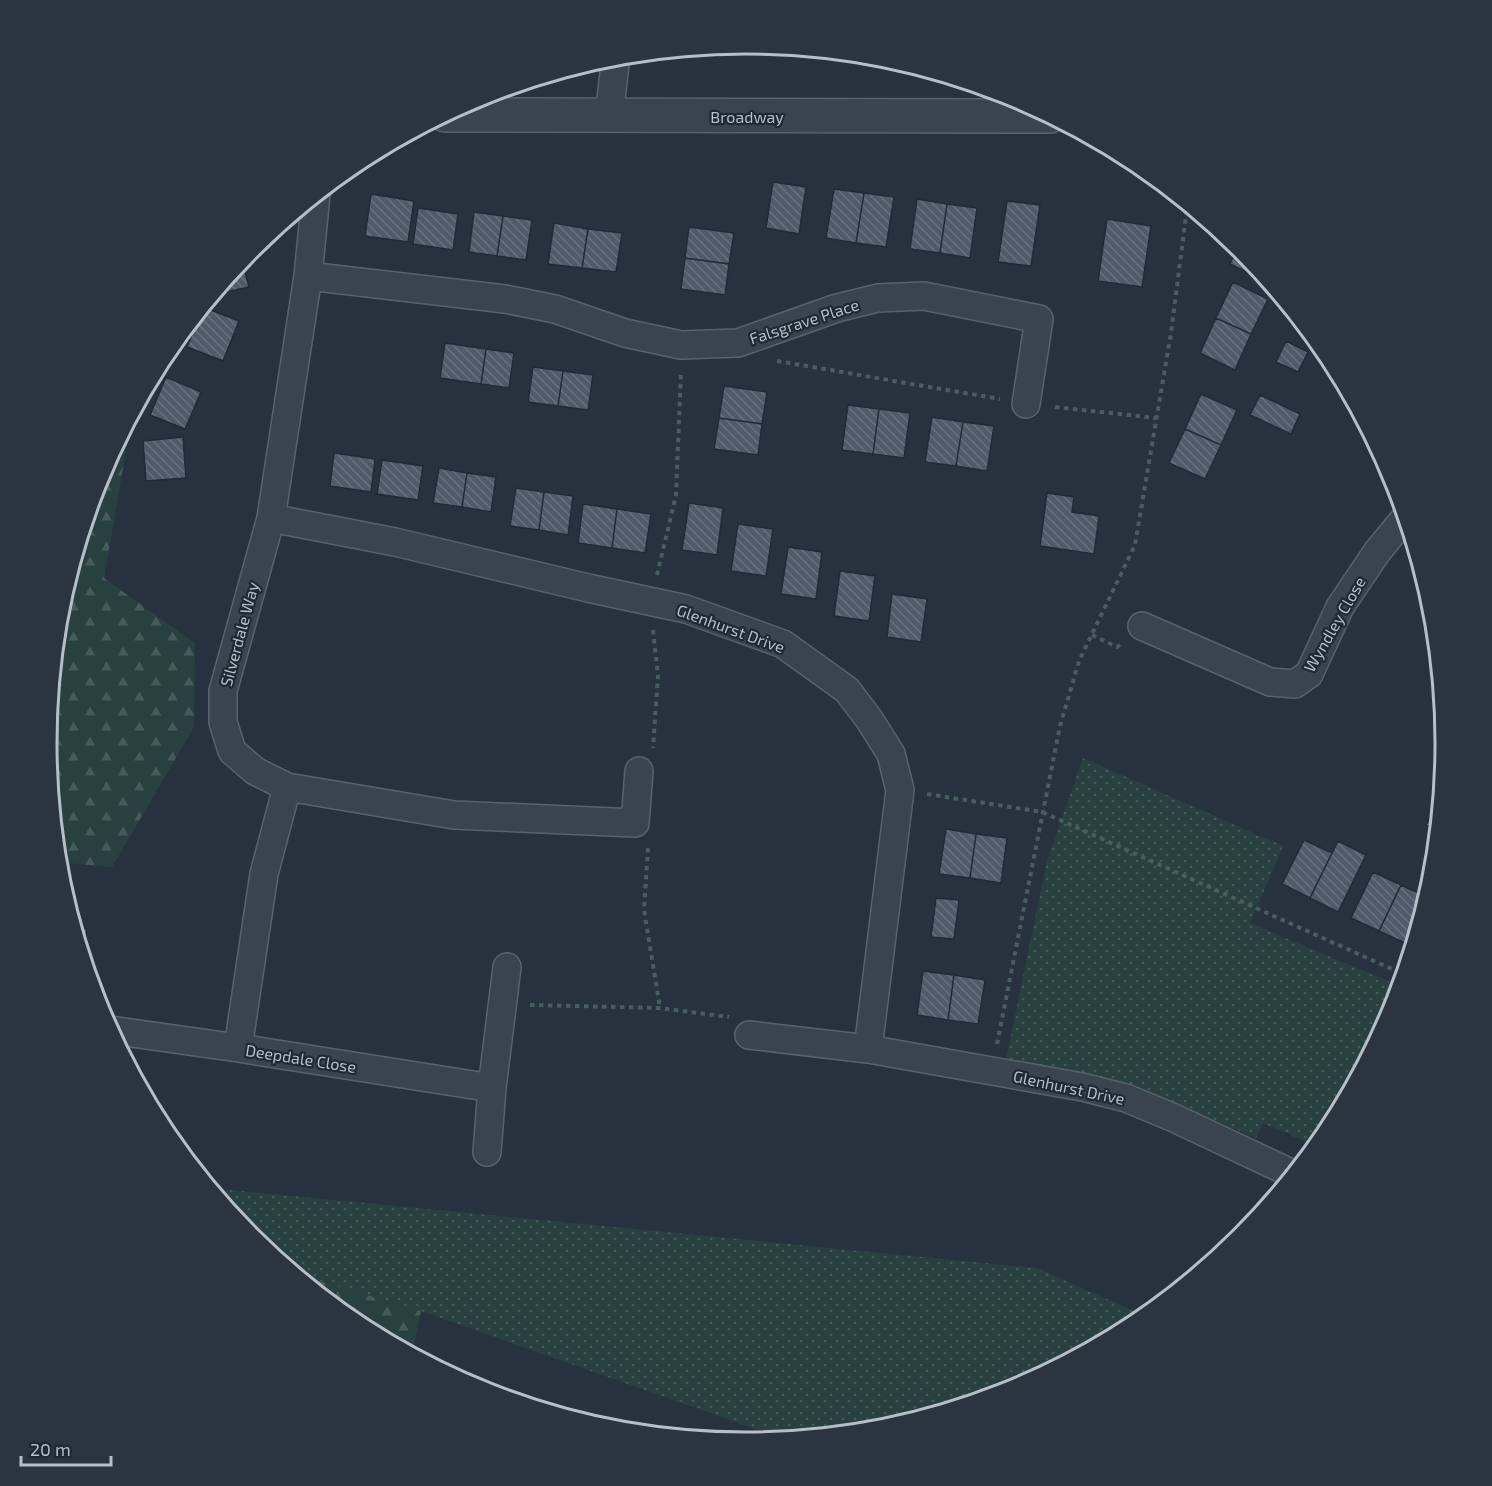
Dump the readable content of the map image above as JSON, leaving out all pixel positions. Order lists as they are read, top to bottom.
{
  "streets": {
    "street": [
      "Broadway",
      "Falsgrave Place",
      "Wyndley Close",
      "Glenhurst Drive",
      "Silverdale Way",
      "Deepdale Close"
    ]
  },
  "crossings": [
    ["Falsgrave Place", "Silverdale Way"],
    ["Glenhurst Drive", "Silverdale Way"]
  ],
  "scale_bar": "20 m"
}
